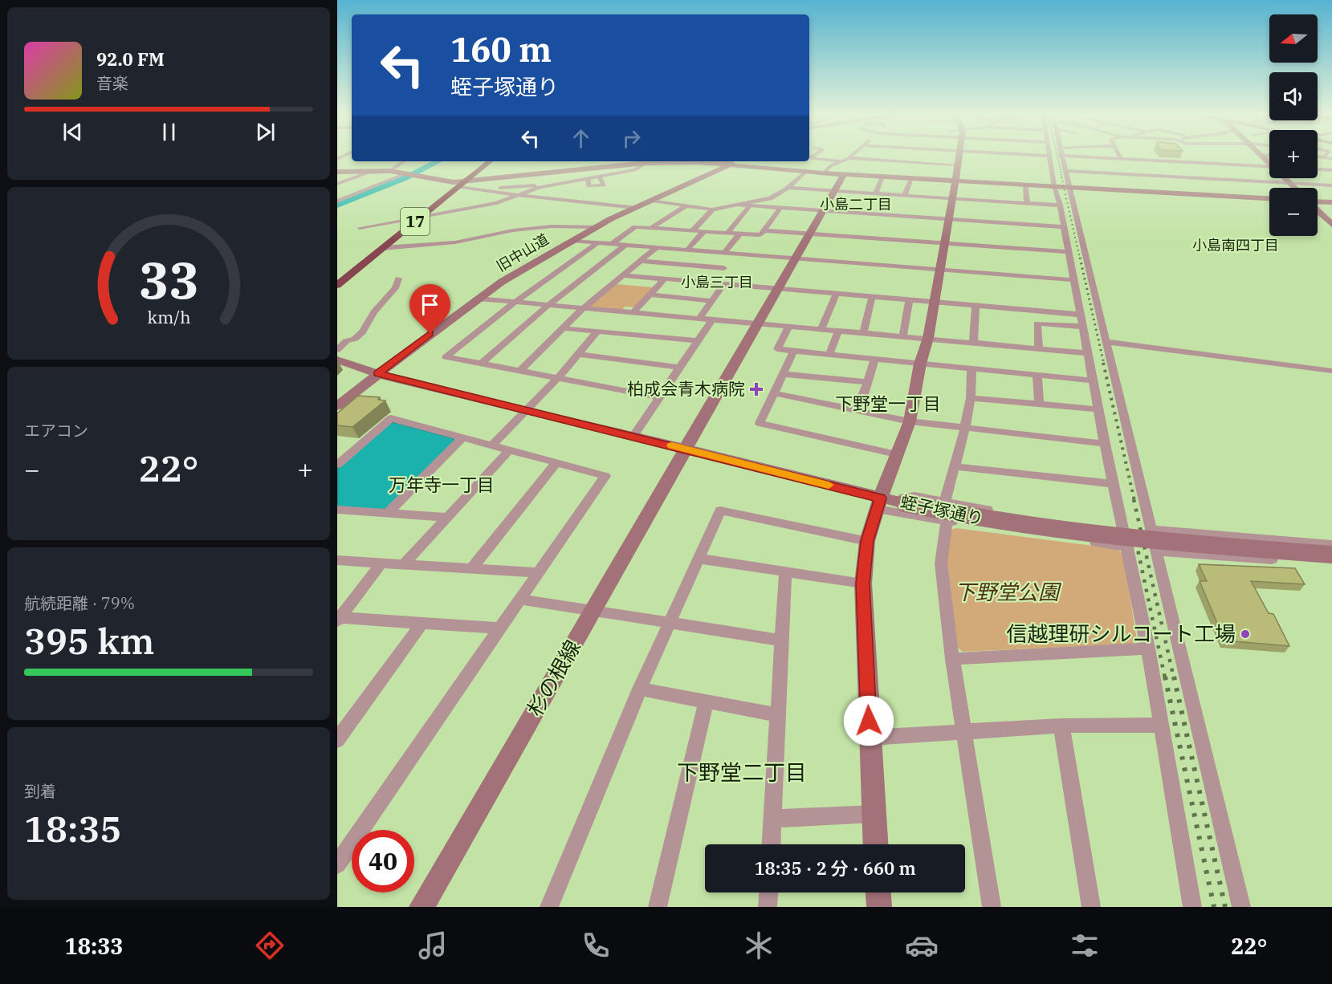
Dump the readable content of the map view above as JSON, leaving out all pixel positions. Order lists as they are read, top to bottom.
{
  "streets": {
    "highway": ["17"],
    "street": ["旧中山道", "蛭子塚通り", "杉の根線"]
  },
  "crossings": [
    ["旧中山道", "蛭子塚通り"],
    ["蛭子塚通り", "杉の根線"]
  ],
  "districts": [
    "小島二丁目",
    "小島南四丁目",
    "小島三丁目",
    "下野堂一丁目",
    "万年寺一丁目",
    "下野堂二丁目"
  ],
  "parks": ["下野堂公園"],
  "places": {
    "health": ["柏成会青木病院"],
    "other": ["信越理研シルコート工場"]
  },
  "north": "left",
  "page": {
    "map_buttons": ["+", "−"],
    "turn": ["160 m", "蛭子塚通り"],
    "song": ["92.0 FM", "音楽"],
    "tile": [
      "エアコン",
      ["航続距離 · 79%", "395 km"],
      ["到着", "18:35"]
    ],
    "heat": ["−", "22°", "+"],
    "limit": "40",
    "trip": "18:35 · 2 分 · 660 m",
    "tabs": ["18:33", "22°"],
    "gauge": ["33", "km/h"]
  }
}
